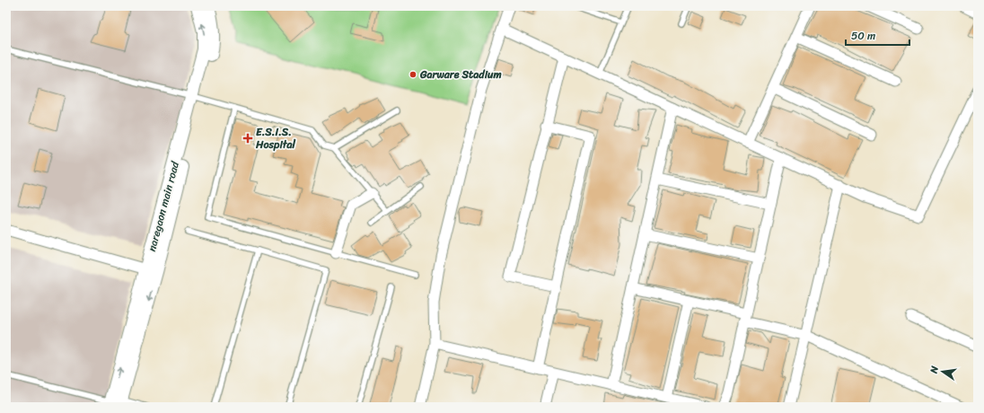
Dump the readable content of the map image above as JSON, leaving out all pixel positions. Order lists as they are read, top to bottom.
{
  "streets": {
    "street": ["naregaon main road"]
  },
  "places": {
    "other": ["Garware Stadium"],
    "health": ["E.S.I.S. Hospital"]
  },
  "scale_bar": "50 m",
  "north": "left"
}
